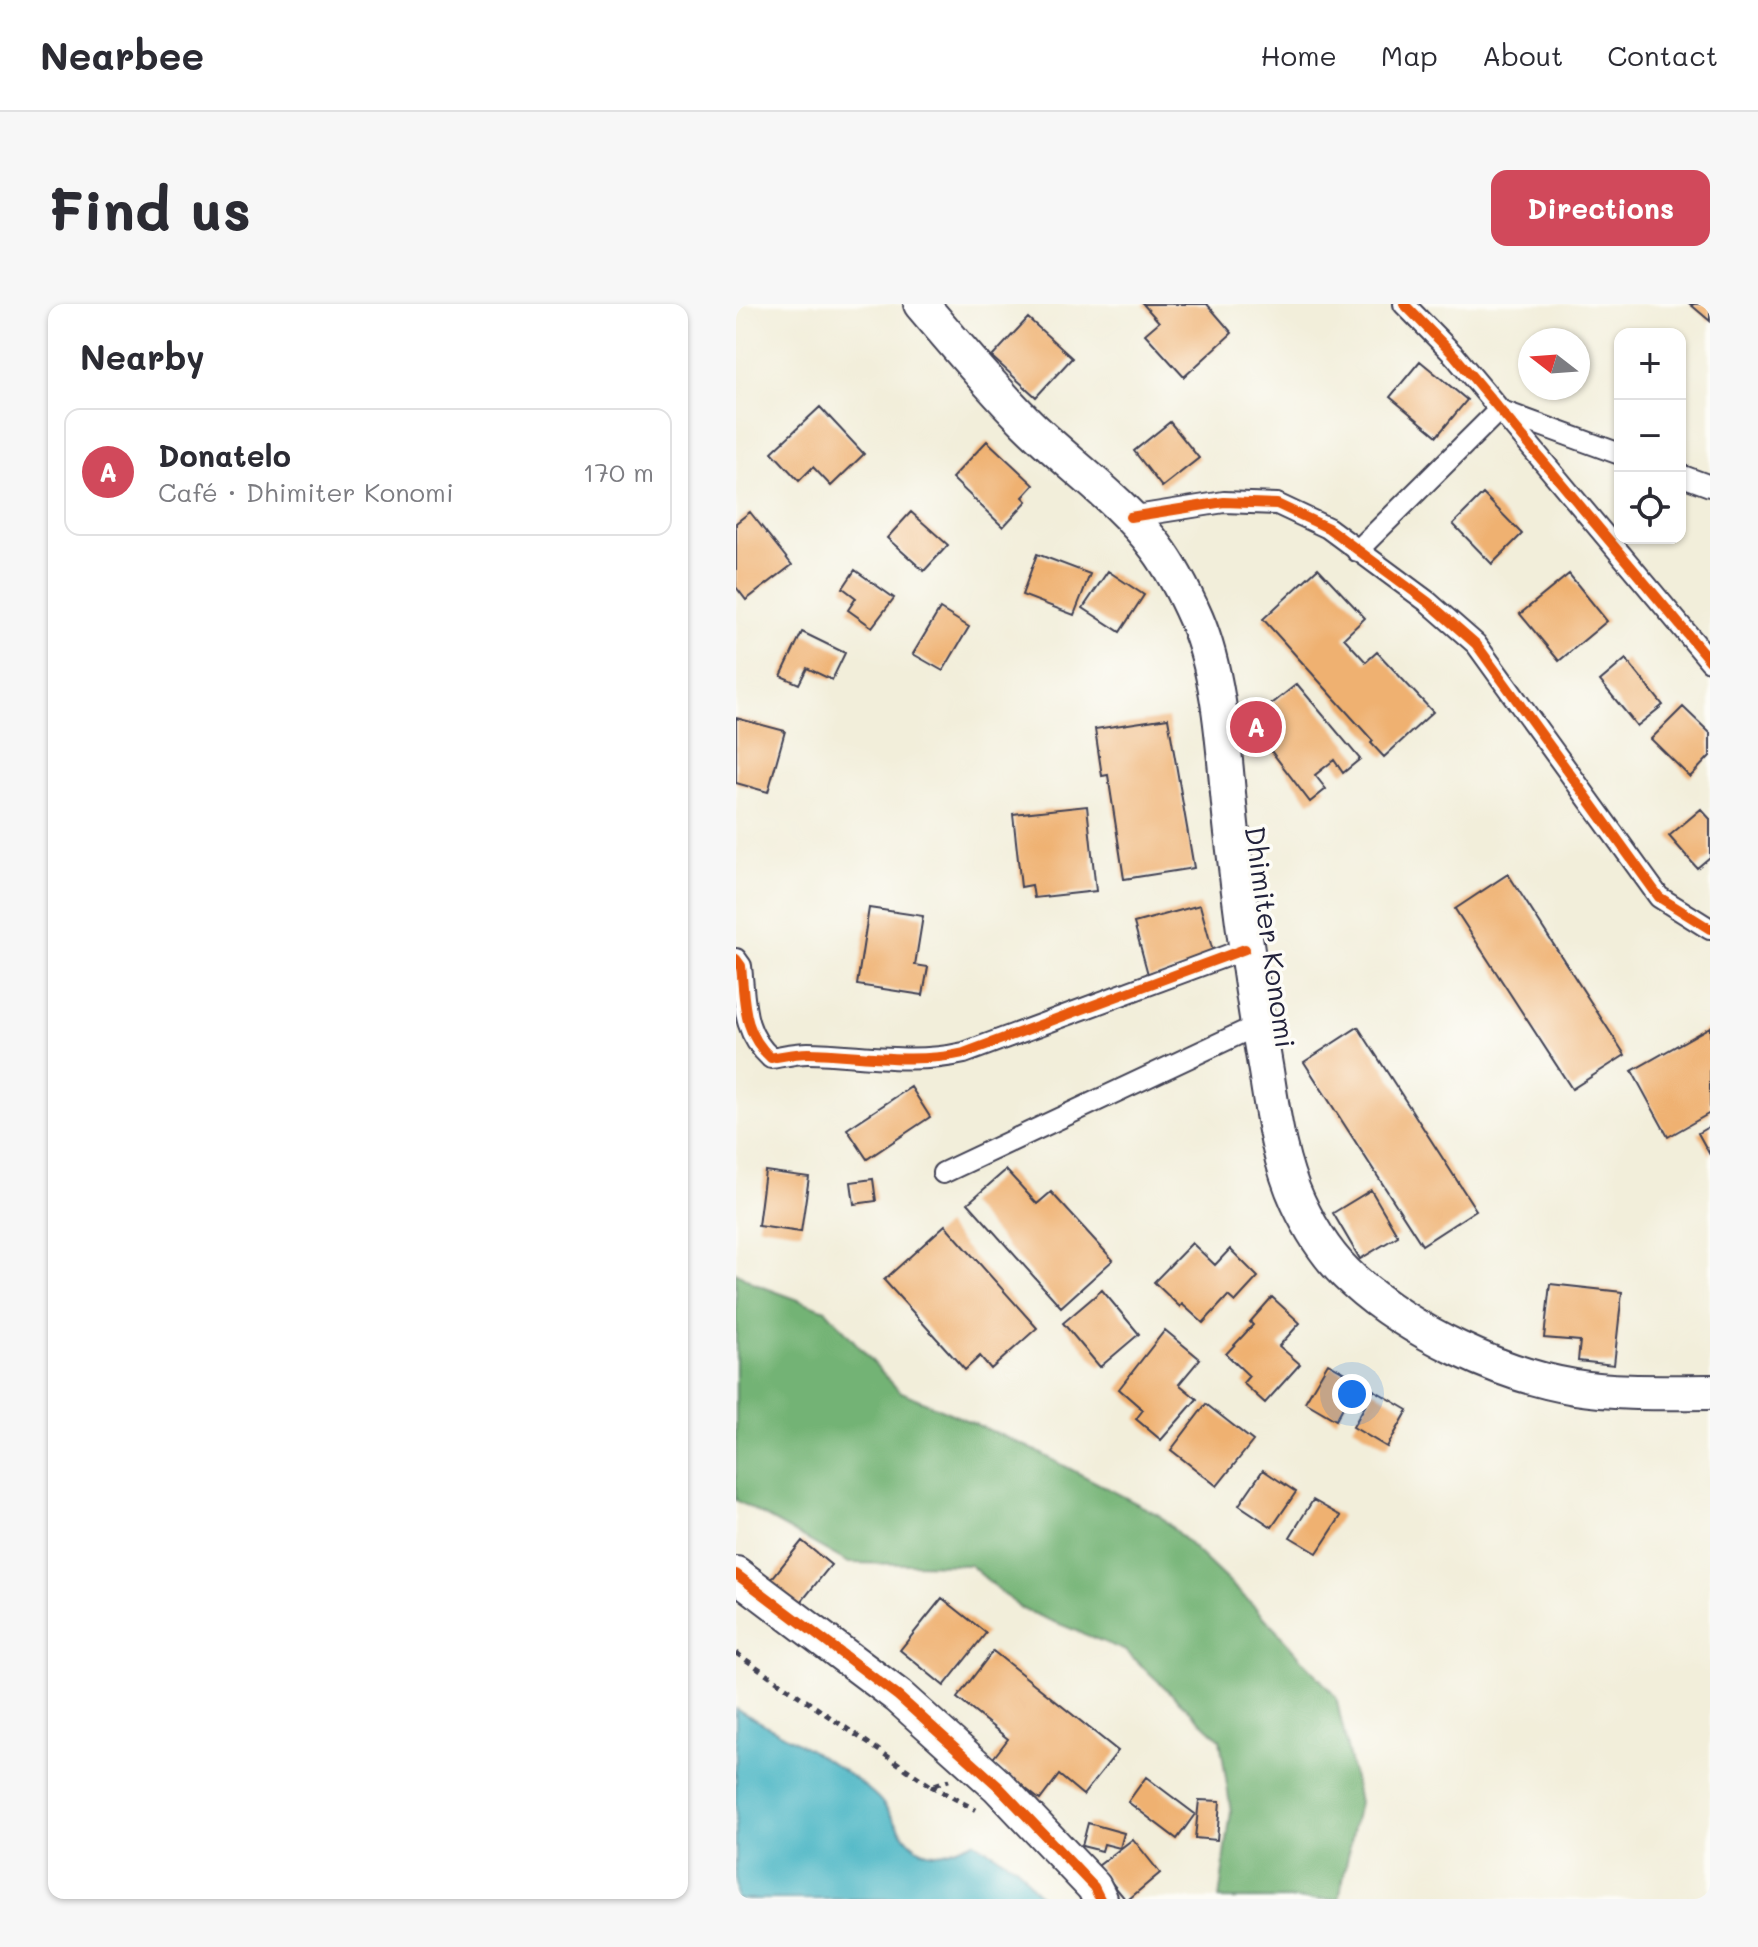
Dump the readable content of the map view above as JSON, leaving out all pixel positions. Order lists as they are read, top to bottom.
{
  "streets": {
    "main road": ["Dhimiter Konomi"]
  },
  "north": "left",
  "page": {
    "header": "Nearbee",
    "nav": [
      "Home",
      "Map",
      "About",
      "Contact"
    ],
    "buttons": "Directions",
    "title": "Find us",
    "heading": "Nearby",
    "map_buttons": ["+", "−"],
    "list": [
      {
        "mark": "A",
        "name": "Donatelo",
        "note": "Café · Dhimiter Konomi",
        "value": "170 m"
      }
    ],
    "pins": "A"
  }
}
